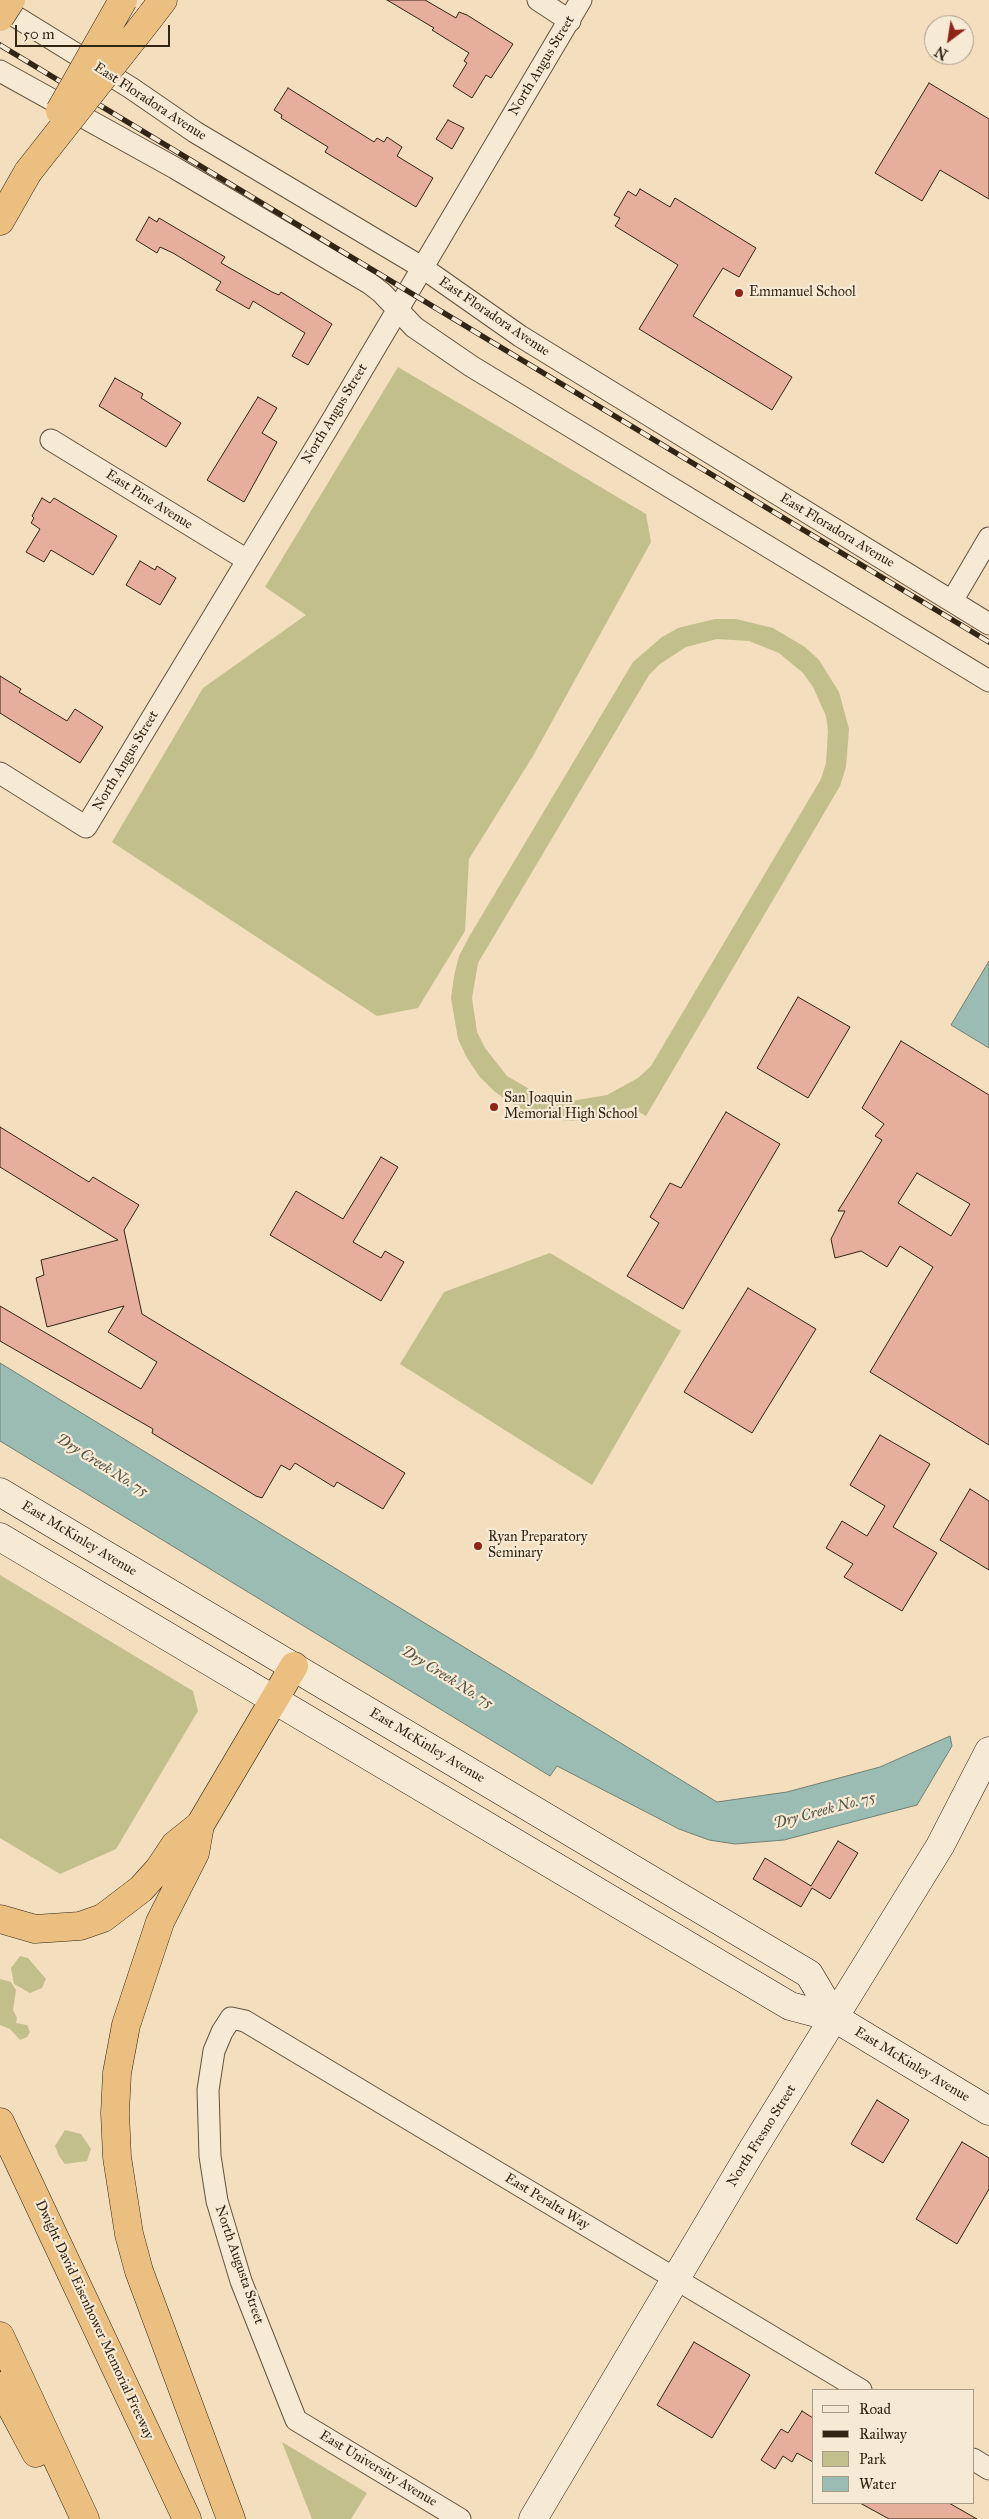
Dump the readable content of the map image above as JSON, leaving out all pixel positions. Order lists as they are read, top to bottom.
{
  "streets": {
    "highway": ["Dwight David Eisenhower Memorial Freeway"],
    "main road": ["East McKinley Avenue", "North Fresno Street"],
    "street": [
      "North Angus Street",
      "East Floradora Avenue",
      "East Pine Avenue",
      "East Peralta Way",
      "North Augusta Street",
      "East University Avenue"
    ]
  },
  "crossings": [
    ["North Angus Street", "East Floradora Avenue"],
    ["North Angus Street", "East Pine Avenue"],
    ["East McKinley Avenue", "North Fresno Street"],
    ["North Fresno Street", "East Peralta Way"],
    ["East Peralta Way", "North Augusta Street"],
    ["North Augusta Street", "East University Avenue"]
  ],
  "water": ["Dry Creek No. 75"],
  "places": ["Emmanuel School", "San Joaquin Memorial High School", "Ryan Preparatory Seminary"],
  "legend": [
    "Road",
    "Railway",
    "Park",
    "Water"
  ],
  "scale_bar": "50 m",
  "north": "bottom left"
}
